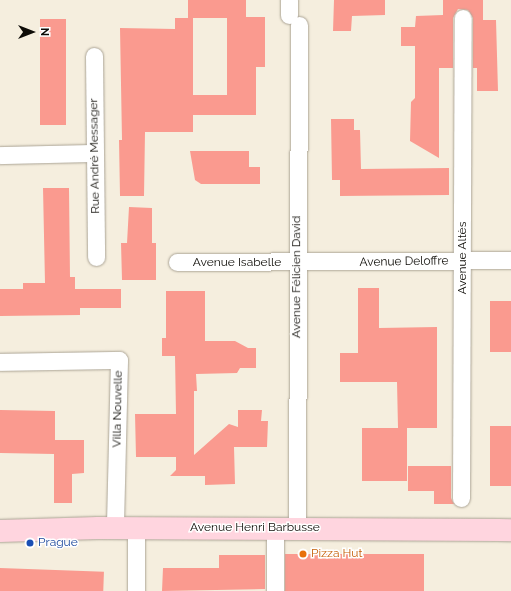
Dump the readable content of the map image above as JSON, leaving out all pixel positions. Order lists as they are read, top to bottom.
{
  "streets": {
    "main road": ["Avenue Henri Barbusse"],
    "street": [
      "Rue André Messager",
      "Avenue Altès",
      "Avenue Deloffre",
      "Avenue Isabelle",
      "Avenue Félicien David",
      "Villa Nouvelle"
    ]
  },
  "crossings": [
    ["Avenue Altès", "Avenue Deloffre"],
    ["Avenue Deloffre", "Avenue Isabelle"],
    ["Avenue Deloffre", "Avenue Félicien David"],
    ["Avenue Isabelle", "Avenue Félicien David"],
    ["Avenue Félicien David", "Avenue Henri Barbusse"],
    ["Villa Nouvelle", "Avenue Henri Barbusse"]
  ],
  "places": ["Prague", "Pizza Hut"],
  "north": "right"
}
